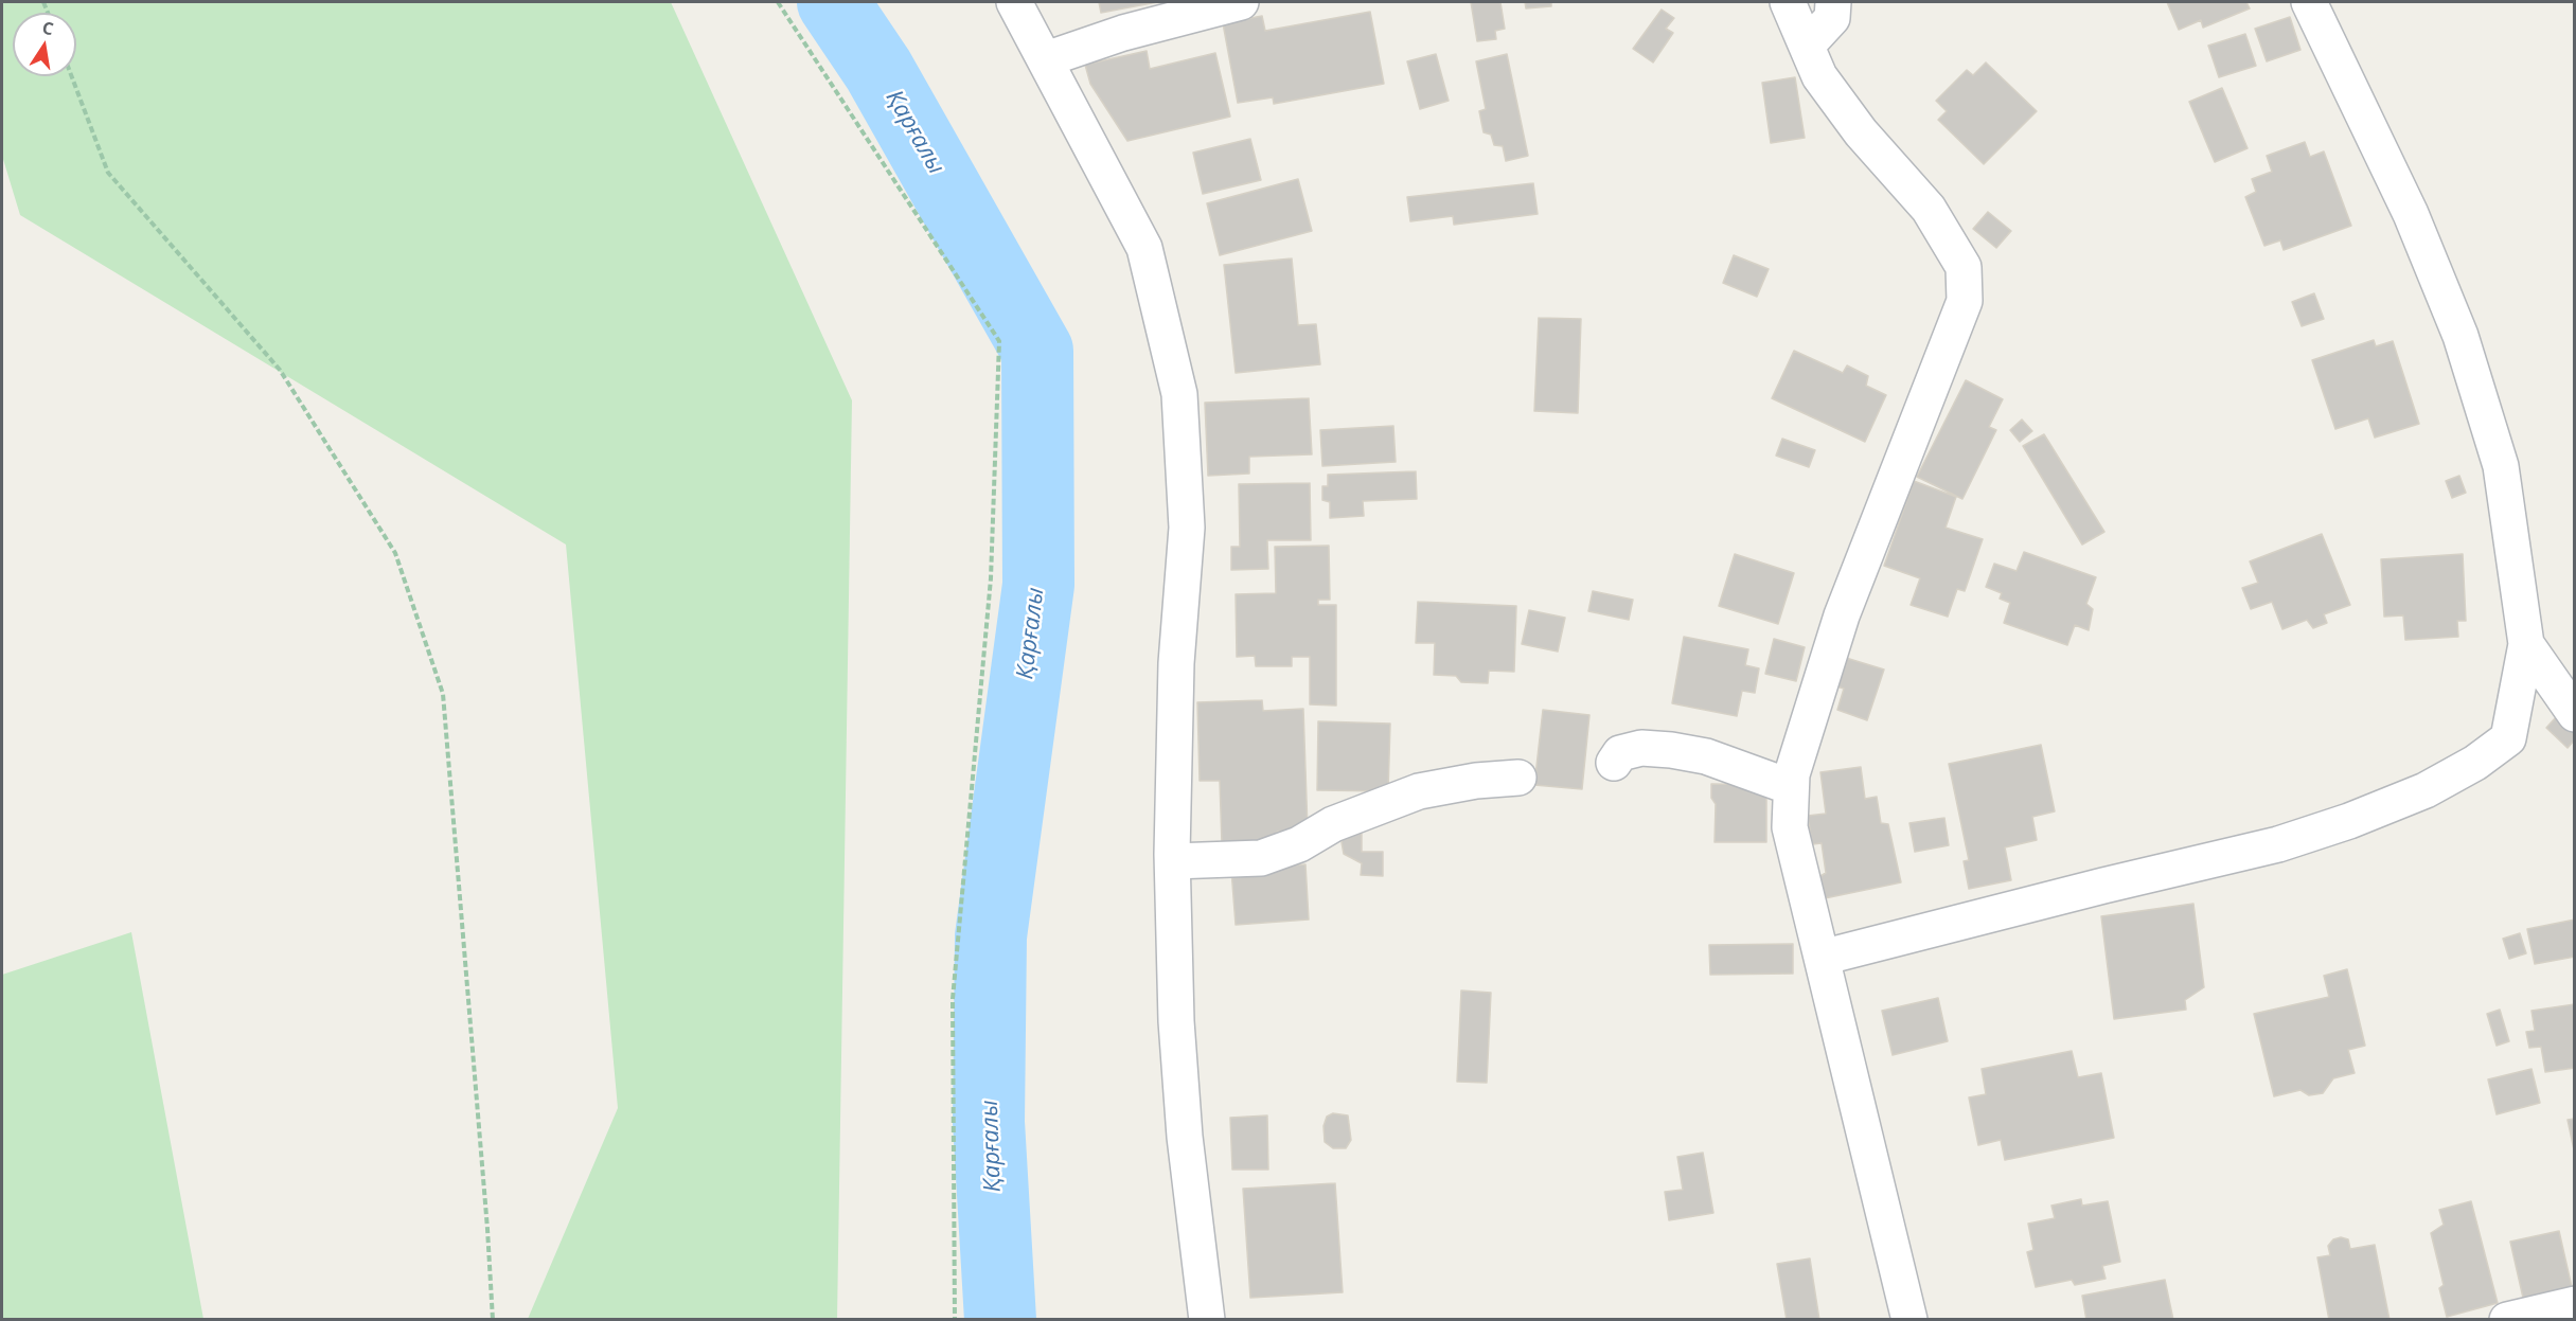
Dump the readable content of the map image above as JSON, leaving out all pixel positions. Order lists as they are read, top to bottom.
{
  "water": ["Қарғалы"],
  "north": "top"
}
